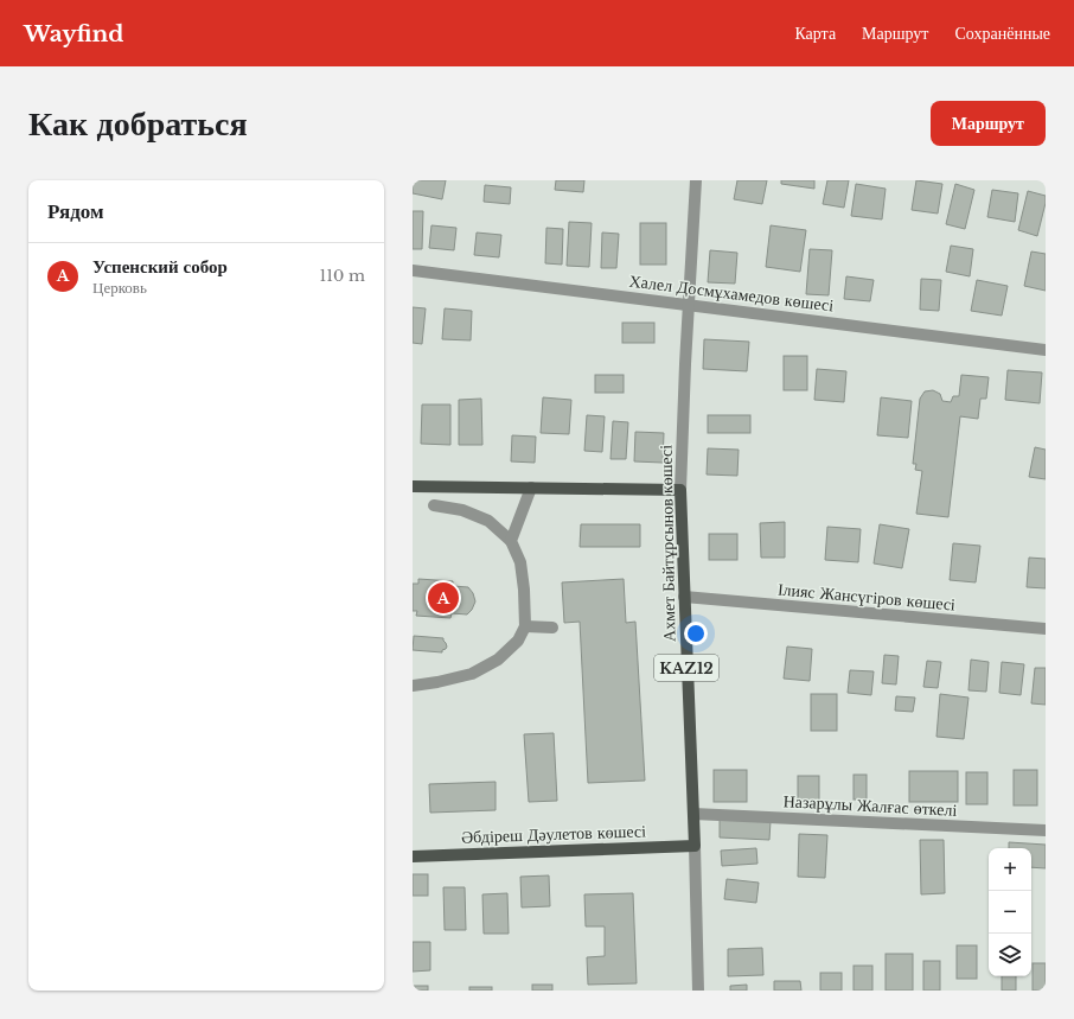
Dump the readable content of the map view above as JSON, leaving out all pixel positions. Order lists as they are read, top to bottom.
{
  "streets": {
    "main road": ["Ахмет Байтұрсынов көшесі", "KAZ12", "Әбдіреш Дәулетов көшесі"],
    "street": ["Халел Досмұхамедов көшесі", "Ілияс Жансүгіров көшесі", "Назарұлы Жалғас өткелі"]
  },
  "crossings": [
    ["Халел Досмұхамедов көшесі", "Ахмет Байтұрсынов көшесі"],
    ["Ахмет Байтұрсынов көшесі", "Ілияс Жансүгіров көшесі"],
    ["Ахмет Байтұрсынов көшесі", "Назарұлы Жалғас өткелі"],
    ["Ахмет Байтұрсынов көшесі", "Әбдіреш Дәулетов көшесі"]
  ],
  "page": {
    "header": "Wayfind",
    "nav": ["Карта", "Маршрут", "Сохранённые"],
    "buttons": "Маршрут",
    "title": "Как добраться",
    "heading": "Рядом",
    "list": [
      {
        "mark": "A",
        "name": "Успенский собор",
        "note": "Церковь",
        "value": "110 m"
      }
    ],
    "pins": "A",
    "map_buttons": ["+", "−"]
  }
}
